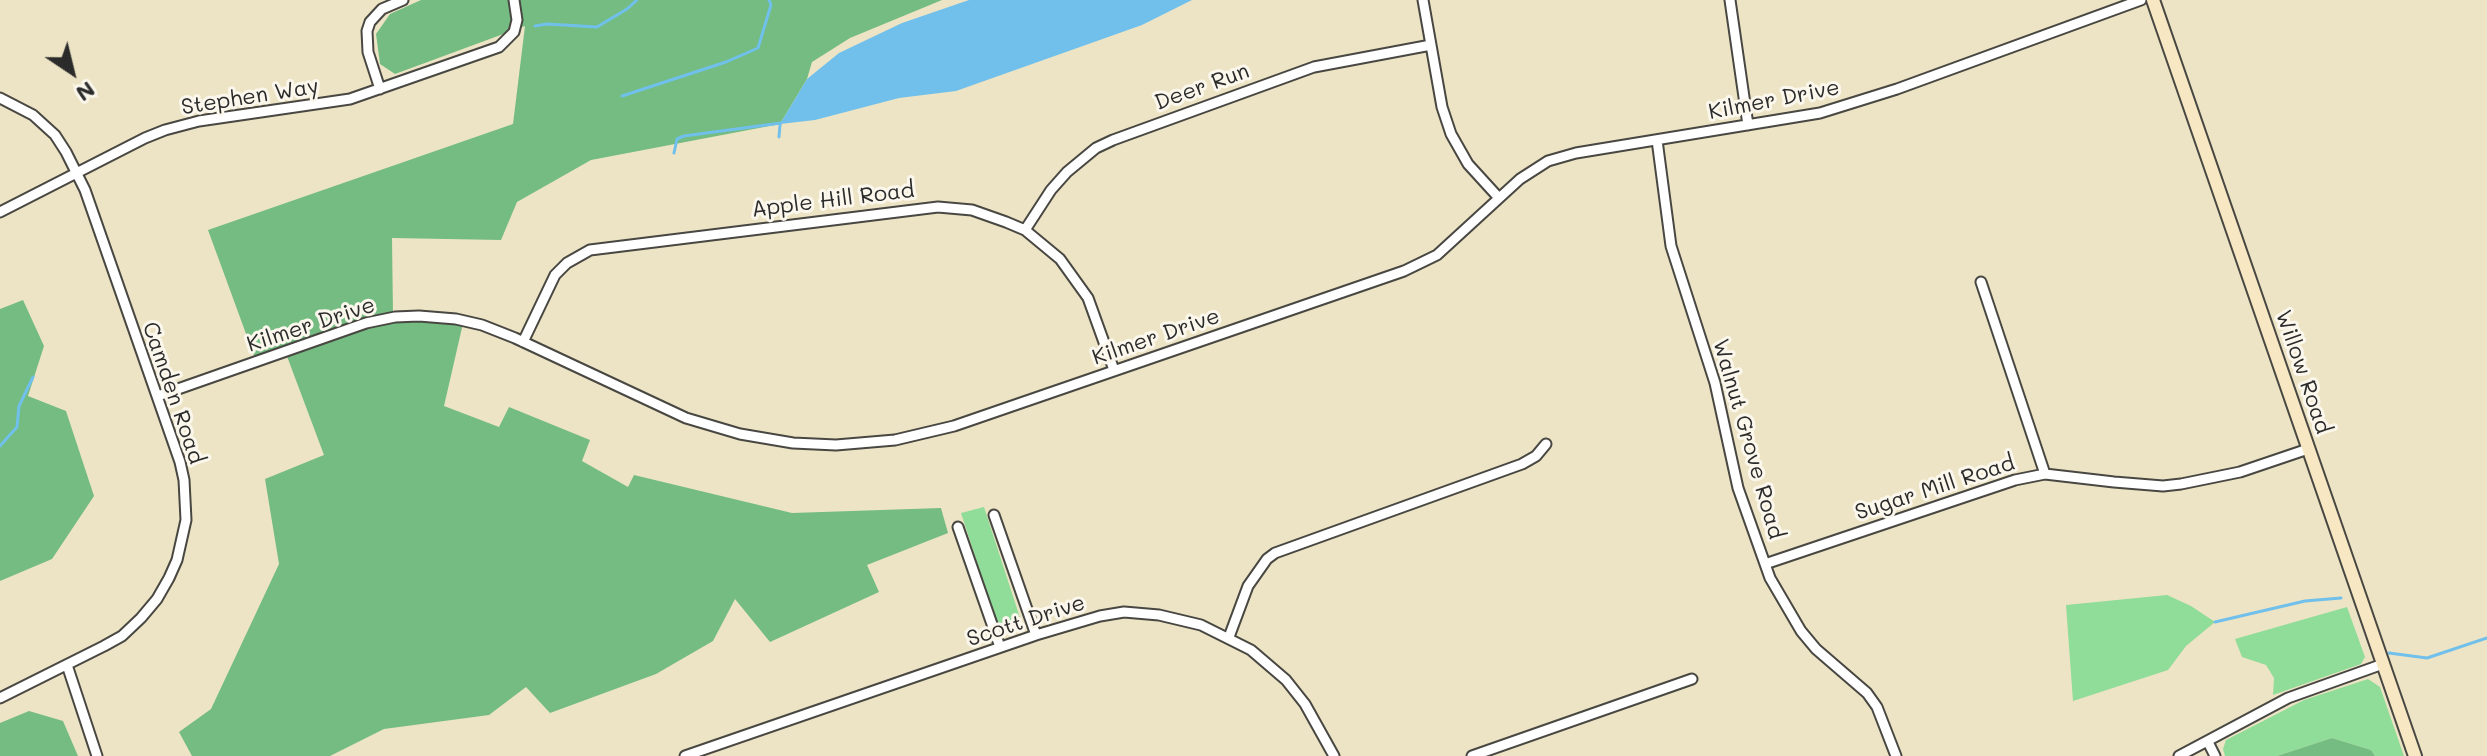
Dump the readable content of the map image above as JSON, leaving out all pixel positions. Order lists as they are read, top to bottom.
{
  "streets": {
    "street": [
      "Deer Run",
      "Stephen Way",
      "Kilmer Drive",
      "Apple Hill Road",
      "Willow Road",
      "Camden Road",
      "Walnut Grove Road",
      "Sugar Mill Road",
      "Scott Drive"
    ]
  },
  "crossings": [
    ["Deer Run", "Apple Hill Road"],
    ["Stephen Way", "Camden Road"],
    ["Kilmer Drive", "Apple Hill Road"],
    ["Kilmer Drive", "Camden Road"],
    ["Kilmer Drive", "Walnut Grove Road"],
    ["Willow Road", "Sugar Mill Road"],
    ["Walnut Grove Road", "Sugar Mill Road"]
  ],
  "north": "bottom right"
}
